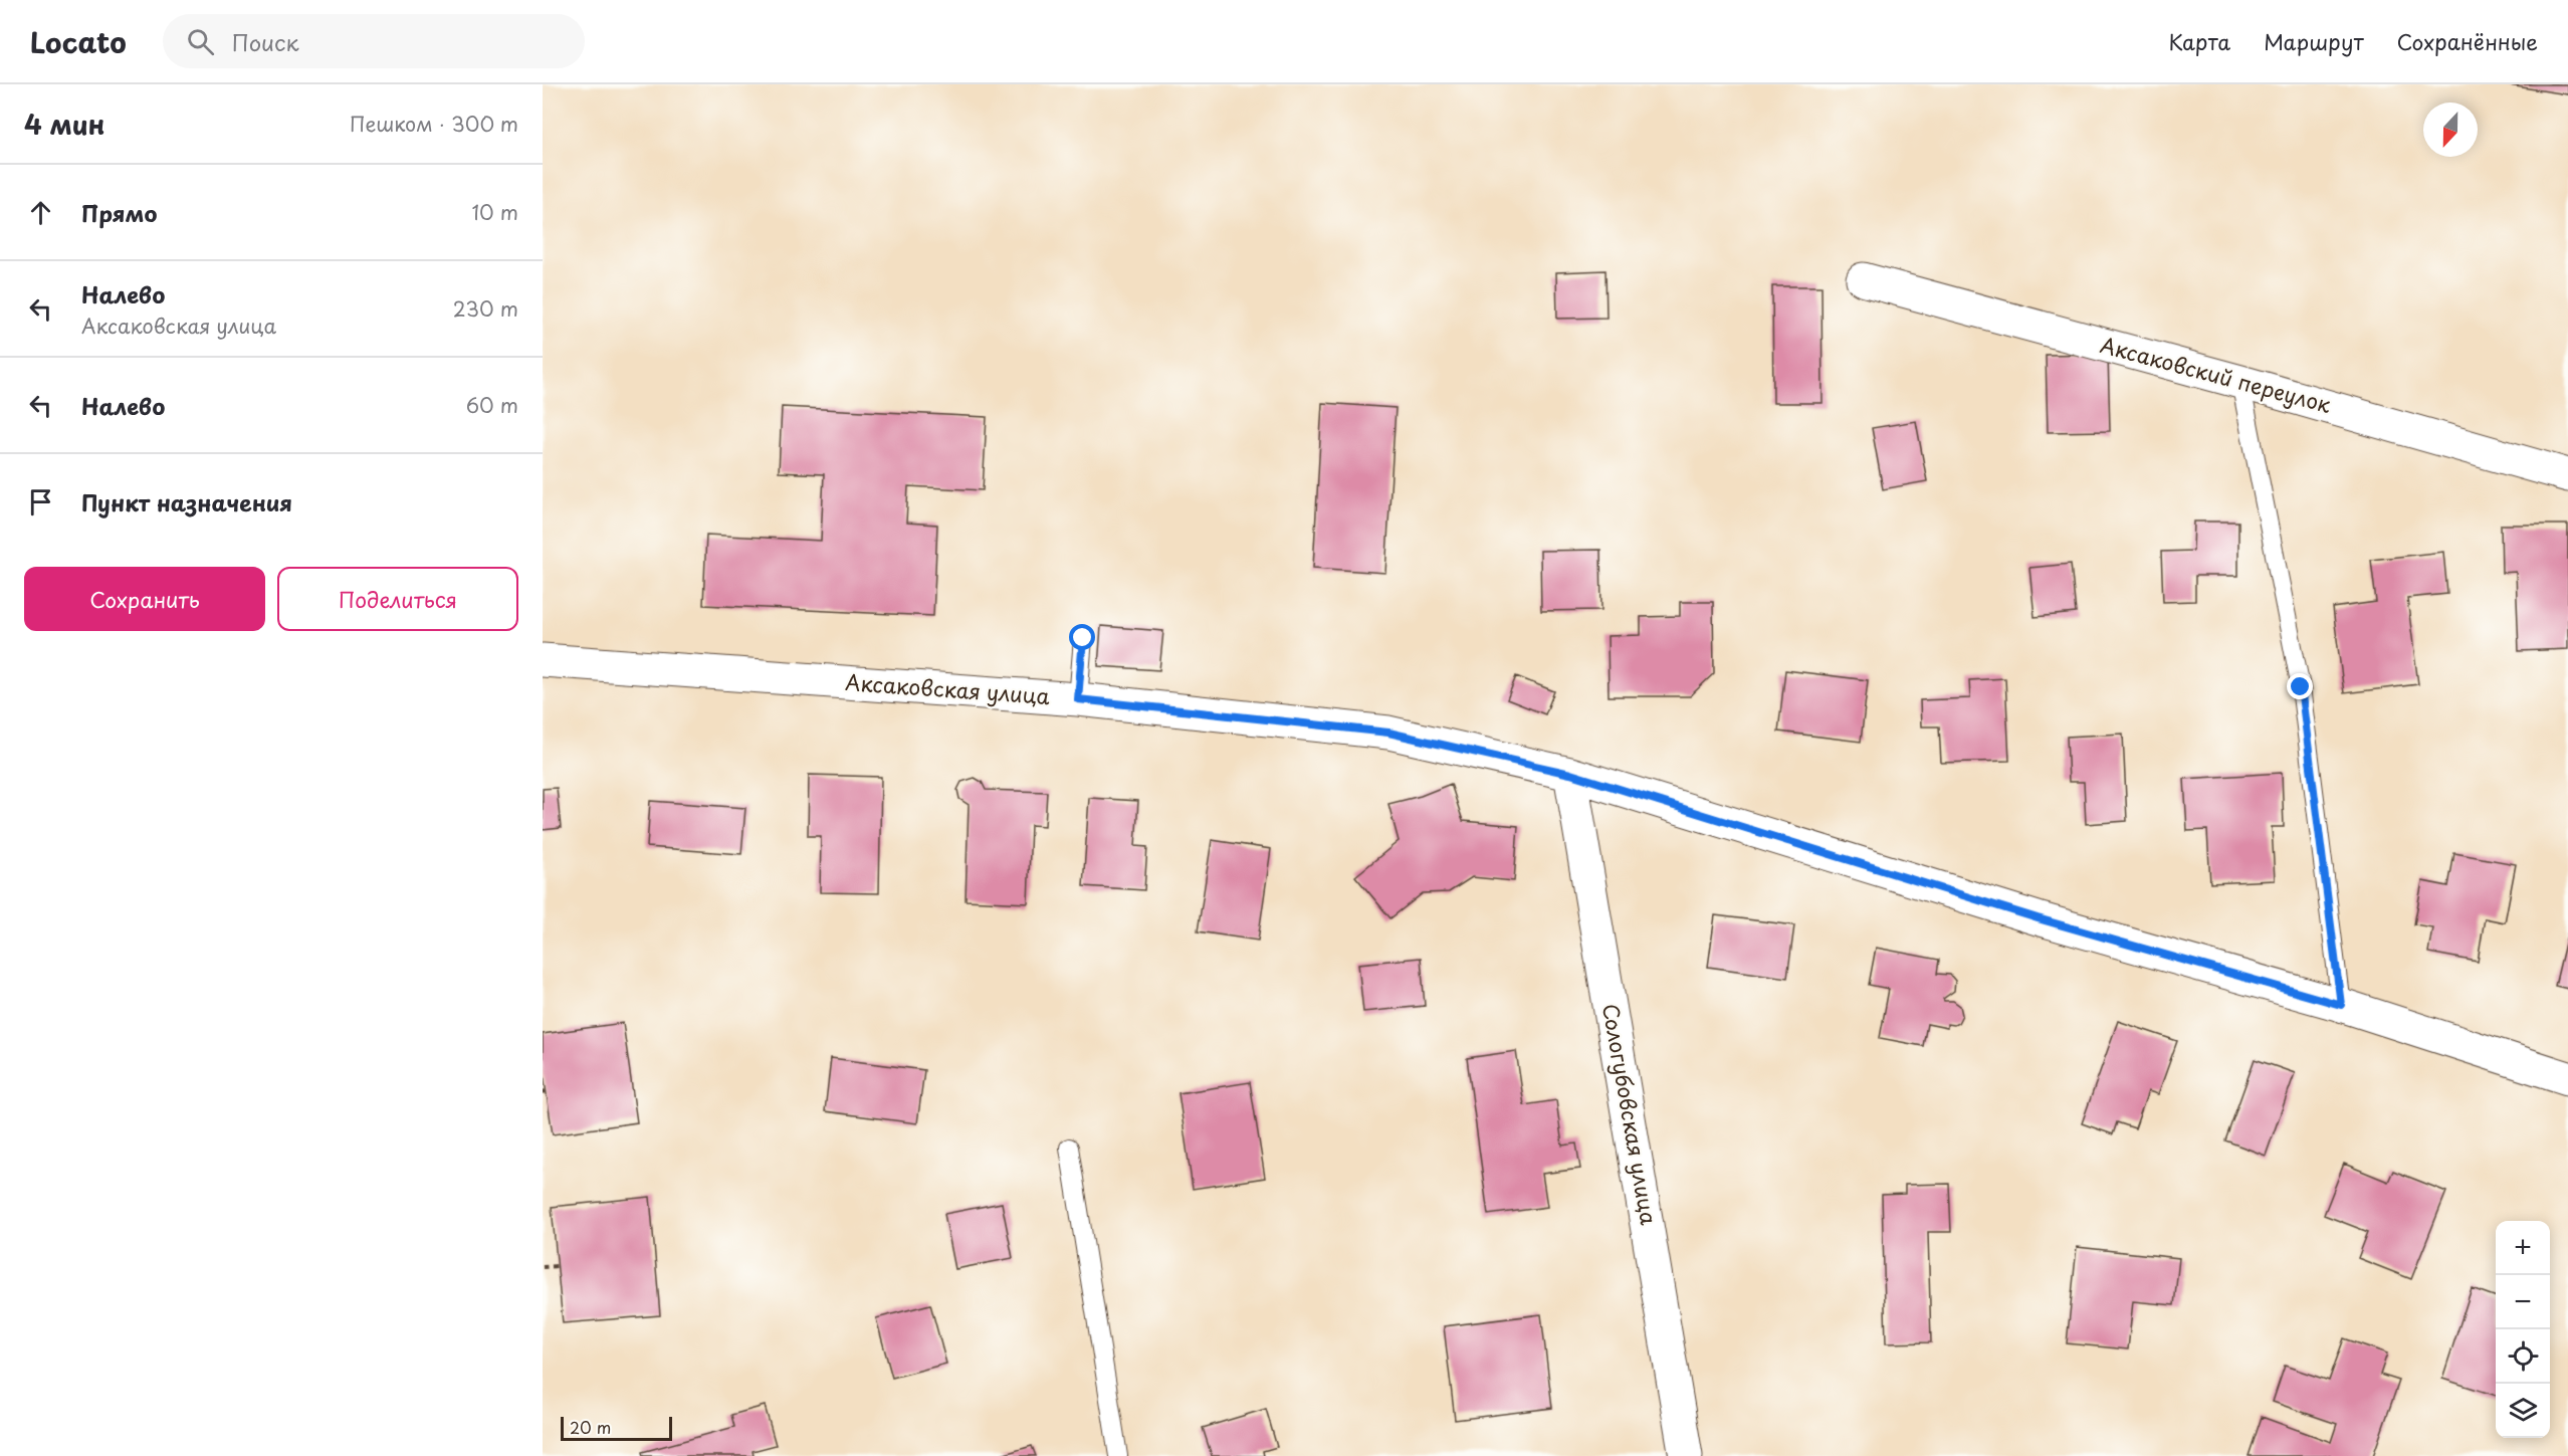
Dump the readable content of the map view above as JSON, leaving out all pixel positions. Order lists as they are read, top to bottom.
{
  "streets": {
    "street": ["Аксаковский переулок", "Аксаковская улица", "Сологубовская улица"]
  },
  "crossings": [
    ["Аксаковская улица", "Сологубовская улица"]
  ],
  "scale_bar": "20 m",
  "north": "bottom",
  "page": {
    "header": "Locato",
    "search": "Поиск",
    "nav": ["Карта", "Маршрут", "Сохранённые"],
    "heading": ["4 мин", "Пешком · 300 m"],
    "list": [
      ["Прямо", "10 m"],
      ["Налево", "Аксаковская улица", "230 m"],
      ["Налево", "60 m"],
      "Пункт назначения"
    ],
    "buttons": ["Сохранить", "Поделиться"],
    "map_buttons": ["+", "−"],
    "scale": "20 m"
  }
}
